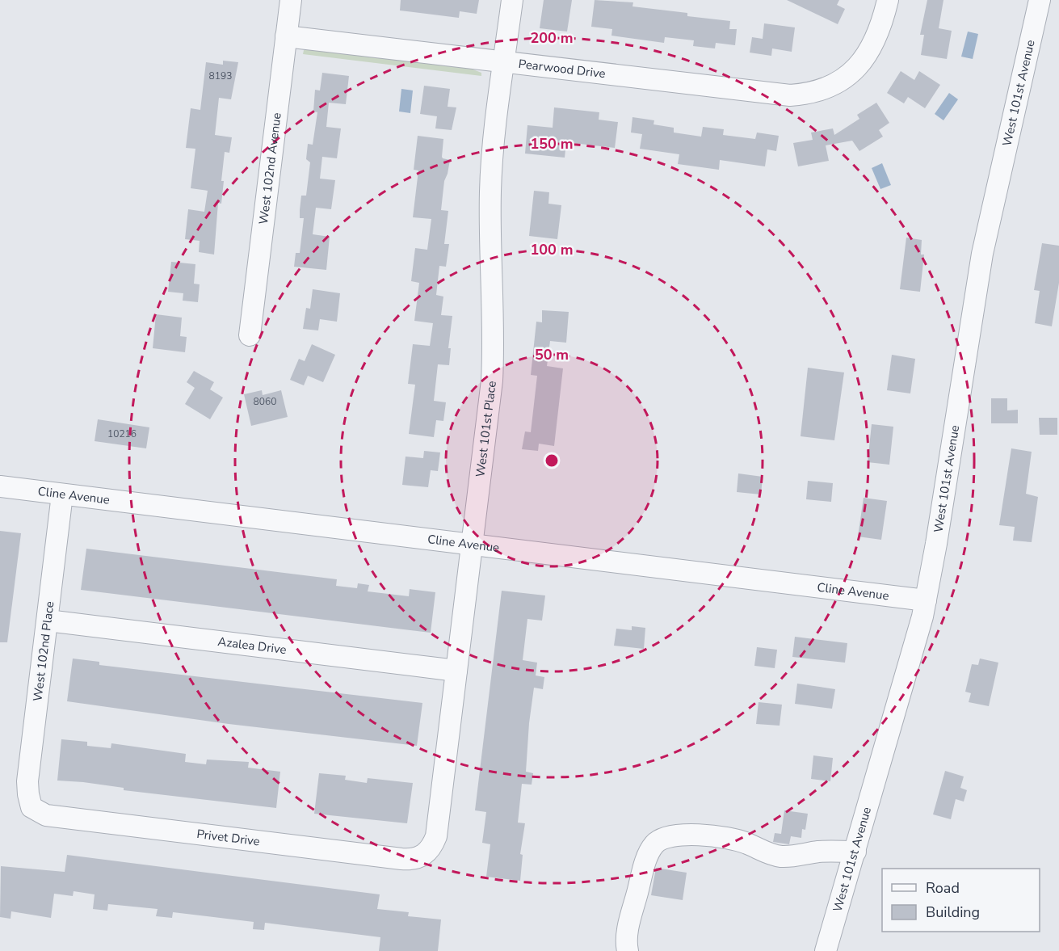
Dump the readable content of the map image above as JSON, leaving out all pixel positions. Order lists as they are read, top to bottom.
{
  "streets": {
    "street": [
      "Pearwood Drive",
      "West 101st Avenue",
      "West 102nd Avenue",
      "West 101st Place",
      "Cline Avenue",
      "Azalea Drive",
      "West 102nd Place",
      "Privet Drive"
    ]
  },
  "crossings": [
    ["Pearwood Drive", "West 102nd Avenue"],
    ["Pearwood Drive", "West 101st Place"],
    ["West 101st Avenue", "Cline Avenue"],
    ["West 101st Place", "Cline Avenue"],
    ["West 101st Place", "Azalea Drive"],
    ["West 101st Place", "Privet Drive"],
    ["Cline Avenue", "West 102nd Place"],
    ["Azalea Drive", "West 102nd Place"],
    ["West 102nd Place", "Privet Drive"]
  ],
  "house_numbers": ["8193", "8060", "10216"],
  "legend": ["Road", "Building"],
  "rings": [
    "200 m",
    "150 m",
    "100 m",
    "50 m"
  ]
}
